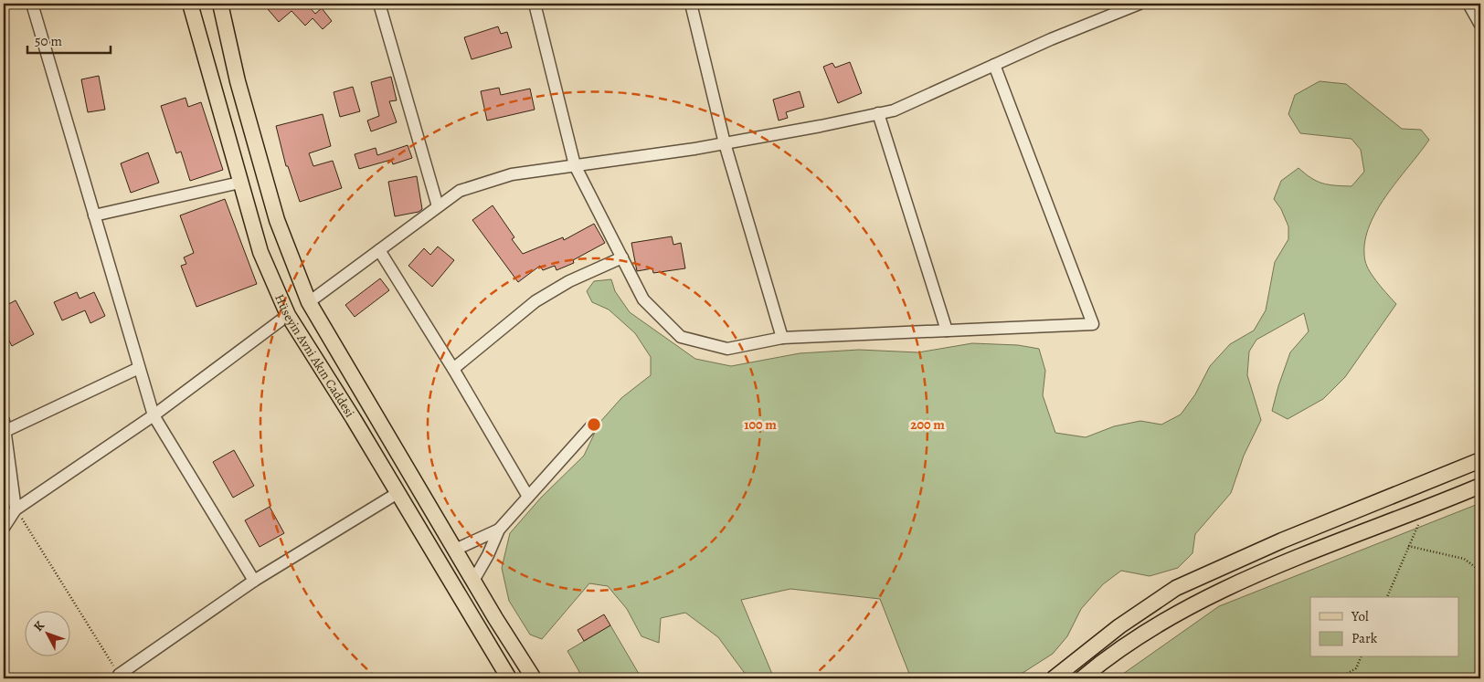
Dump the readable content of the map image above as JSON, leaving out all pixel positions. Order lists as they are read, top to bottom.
{
  "streets": {
    "main road": ["Hüseyin Avni Akın Caddesi"]
  },
  "legend": ["Yol", "Park"],
  "scale_bar": "50 m",
  "north": "top left",
  "rings": ["100 m", "200 m"]
}
